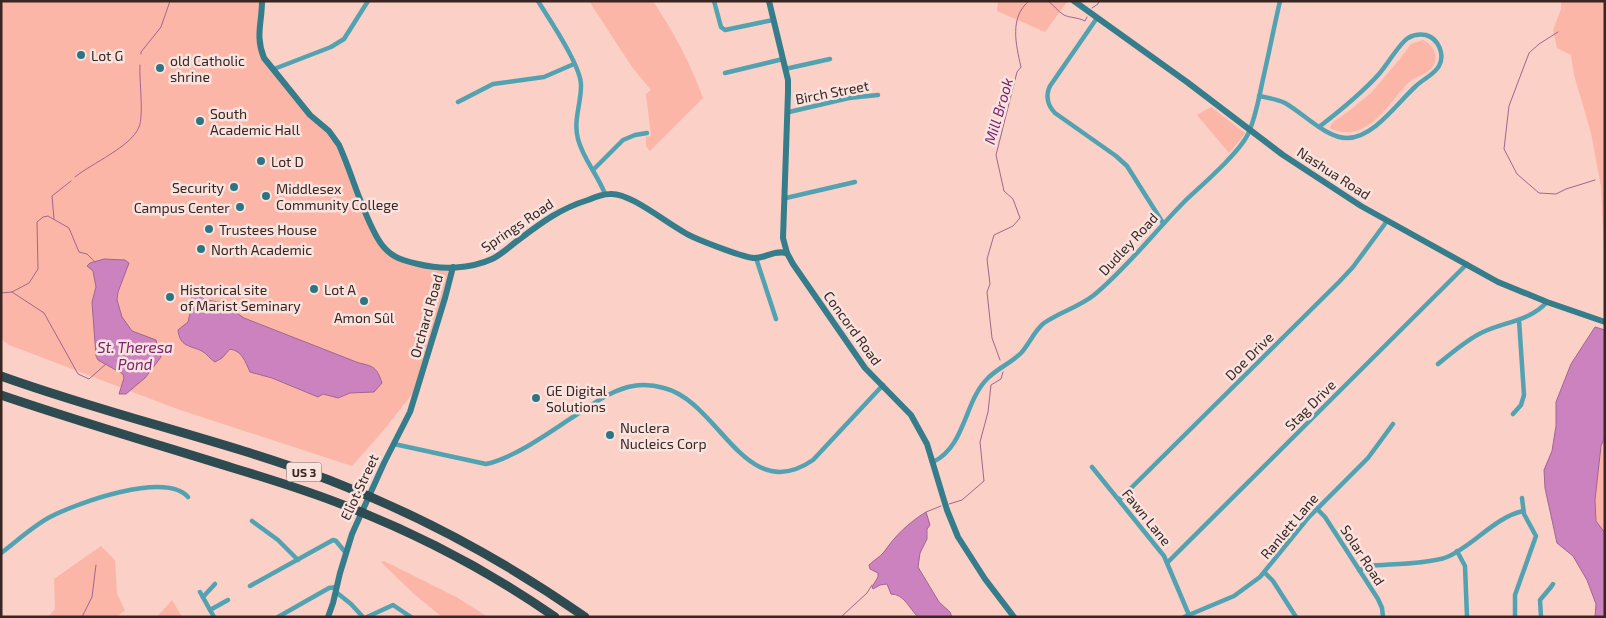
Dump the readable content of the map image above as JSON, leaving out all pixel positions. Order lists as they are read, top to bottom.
{
  "streets": {
    "highway": ["US 3"],
    "main road": [
      "Nashua Road",
      "Springs Road",
      "Orchard Road",
      "Concord Road",
      "Eliot Street"
    ],
    "street": [
      "Birch Street",
      "Dudley Road",
      "Doe Drive",
      "Stag Drive",
      "Fawn Lane",
      "Ranlett Lane",
      "Solar Road"
    ]
  },
  "crossings": [
    ["Birch Street", "Concord Road"],
    ["Nashua Road", "Dudley Road"],
    ["Nashua Road", "Doe Drive"],
    ["Nashua Road", "Stag Drive"],
    ["Springs Road", "Orchard Road"],
    ["Dudley Road", "Concord Road"],
    ["Orchard Road", "Eliot Street"],
    ["Doe Drive", "Fawn Lane"],
    ["Stag Drive", "Fawn Lane"],
    ["Fawn Lane", "Ranlett Lane"],
    ["Ranlett Lane", "Solar Road"]
  ],
  "water": ["Mill Brook", "St. Theresa Pond"],
  "places": [
    "Lot G",
    "old Catholic shrine",
    "South Academic Hall",
    "Lot D",
    "Security",
    "Middlesex Community College",
    "Campus Center",
    "Trustees House",
    "North Academic",
    "Lot A",
    "Historical site of Marist Seminary",
    "Amon Sûl",
    "GE Digital Solutions",
    "Nuclera Nucleics Corp"
  ]
}
